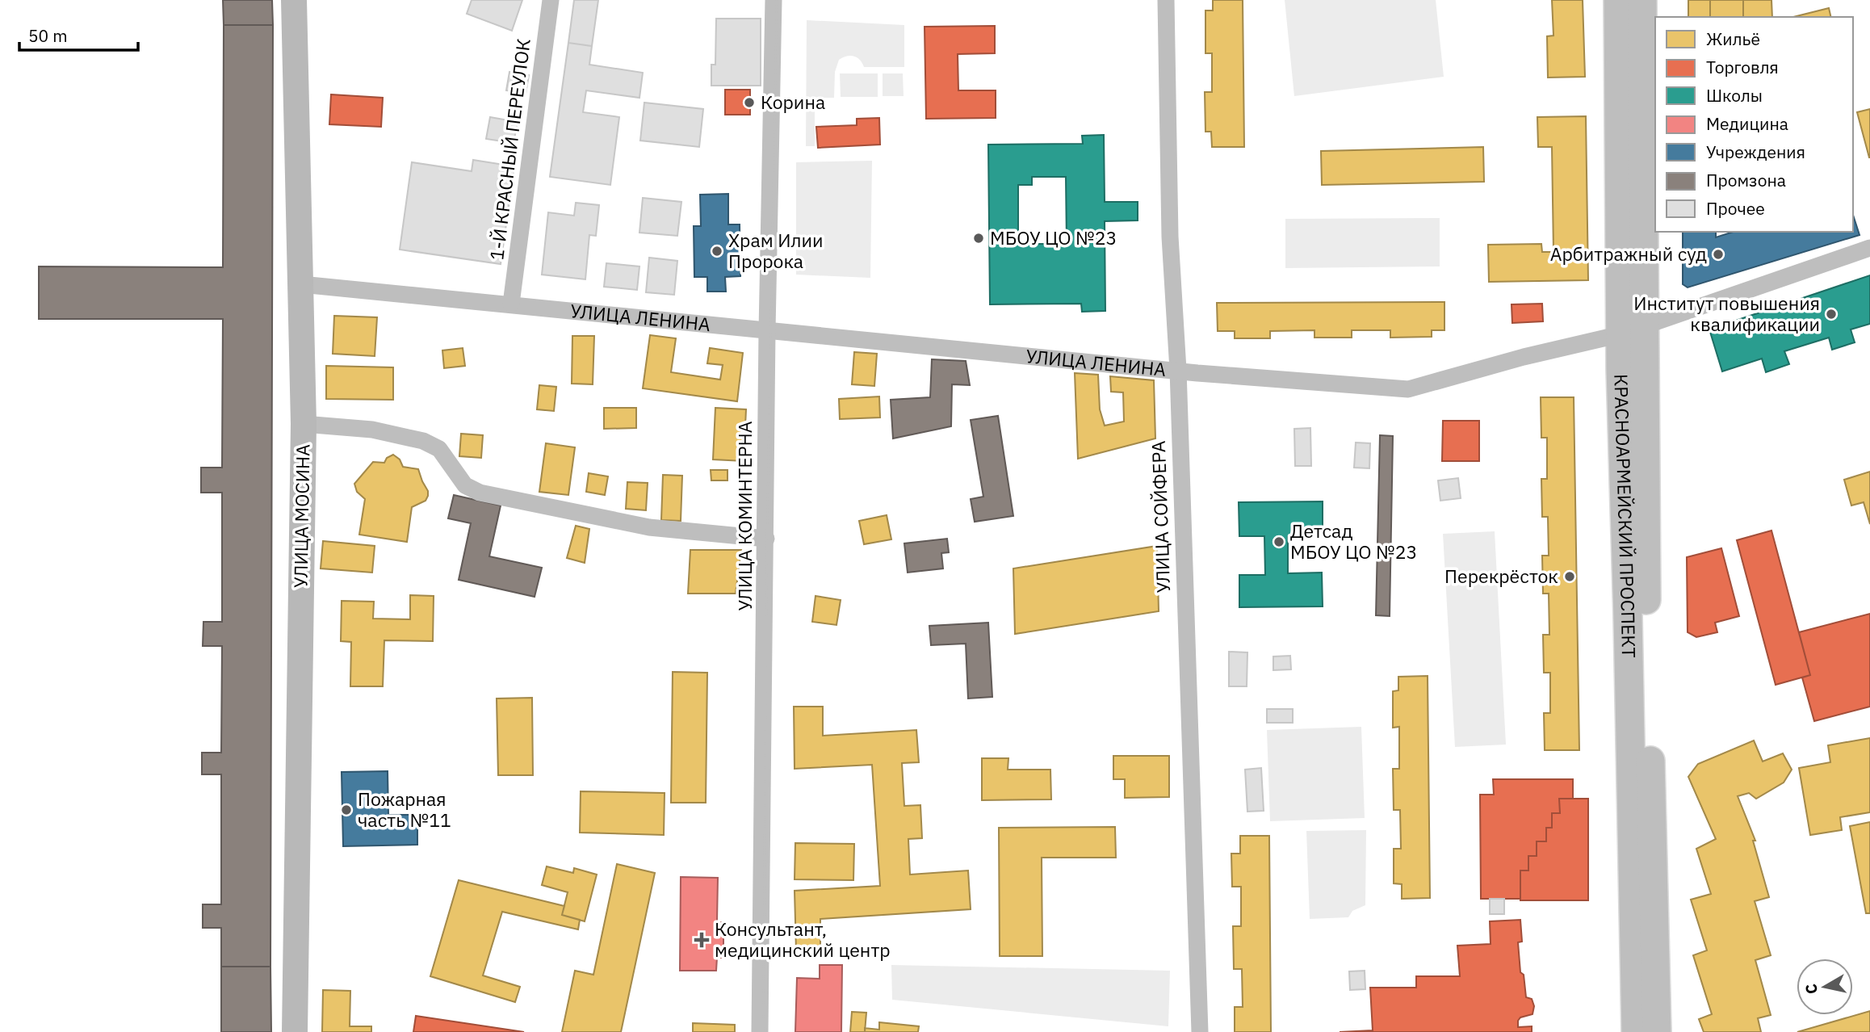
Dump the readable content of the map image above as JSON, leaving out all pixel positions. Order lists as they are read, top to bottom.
{
  "streets": {
    "main road": ["УЛИЦА МОСИНА", "КРАСНОАРМЕЙСКИЙ ПРОСПЕКТ"],
    "street": [
      "1-Й КРАСНЫЙ ПЕРЕУЛОК",
      "УЛИЦА ЛЕНИНА",
      "УЛИЦА КОМИНТЕРНА",
      "УЛИЦА СОЙФЕРА"
    ]
  },
  "crossings": [
    ["1-Й КРАСНЫЙ ПЕРЕУЛОК", "УЛИЦА ЛЕНИНА"],
    ["УЛИЦА ЛЕНИНА", "УЛИЦА МОСИНА"],
    ["УЛИЦА ЛЕНИНА", "УЛИЦА КОМИНТЕРНА"],
    ["УЛИЦА ЛЕНИНА", "КРАСНОАРМЕЙСКИЙ ПРОСПЕКТ"],
    ["УЛИЦА ЛЕНИНА", "УЛИЦА СОЙФЕРА"]
  ],
  "places": {
    "other": [
      "Корина",
      "МБОУ ЦО №23",
      "Храм Илии Пророка",
      "Арбитражный суд",
      "Институт повышения квалификации",
      "Детсад МБОУ ЦО №23",
      "Перекрёсток",
      "Пожарная часть №11"
    ],
    "health": ["Консультант, медицинский центр"]
  },
  "legend": [
    "Жильё",
    "Торговля",
    "Школы",
    "Медицина",
    "Учреждения",
    "Промзона",
    "Прочее"
  ],
  "scale_bar": "50 m",
  "north": "left"
}
